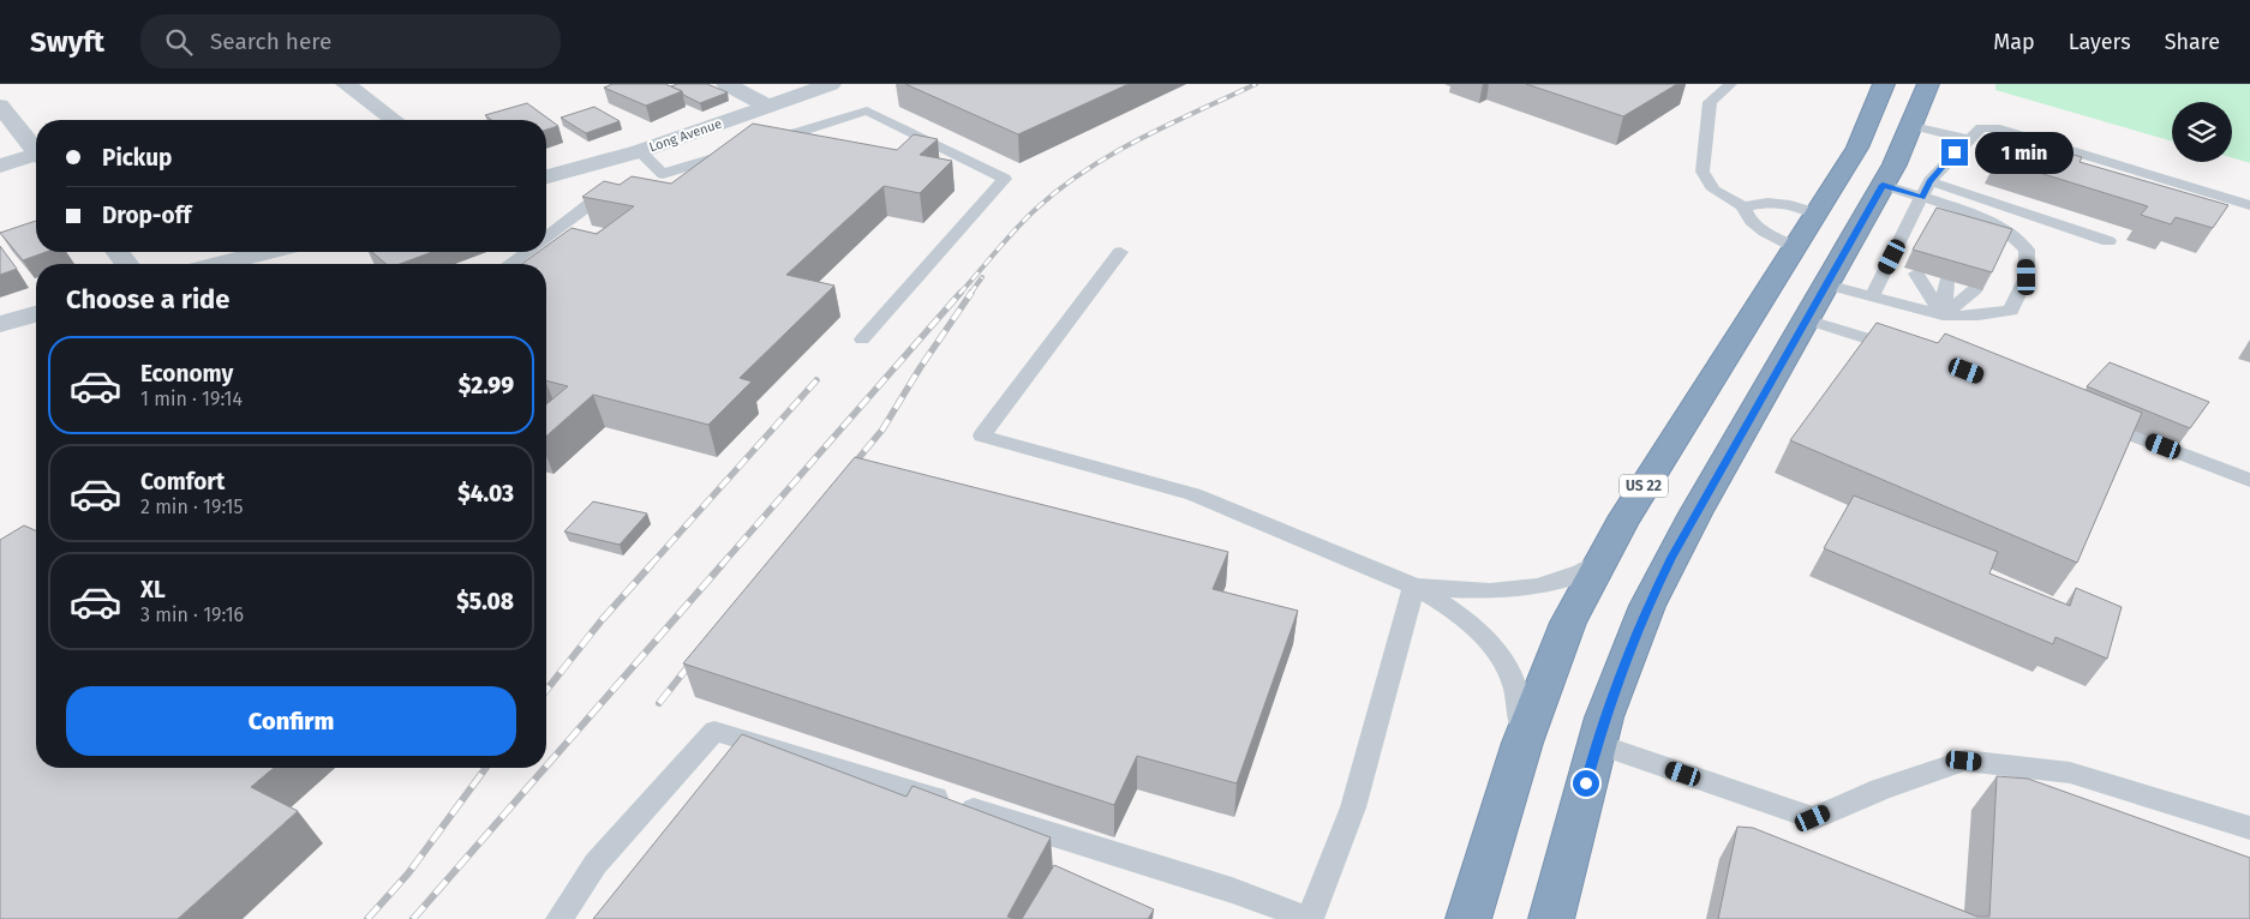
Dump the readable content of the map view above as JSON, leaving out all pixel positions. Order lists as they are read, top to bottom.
{
  "streets": {
    "highway": ["US 22"],
    "street": ["Long Avenue"]
  },
  "page": {
    "header": "Swyft",
    "search": "Search here",
    "nav": ["Map", "Layers", "Share"],
    "banner": ["Pickup", "Drop-off"],
    "bubble": "1 min",
    "heading": "Choose a ride",
    "list": [
      {
        "name": "Economy",
        "note": "1 min · 19:14",
        "value": "$2.99"
      },
      {
        "name": "Comfort",
        "note": "2 min · 19:15",
        "value": "$4.03"
      },
      {
        "name": "XL",
        "note": "3 min · 19:16",
        "value": "$5.08"
      }
    ],
    "buttons": "Confirm"
  }
}
